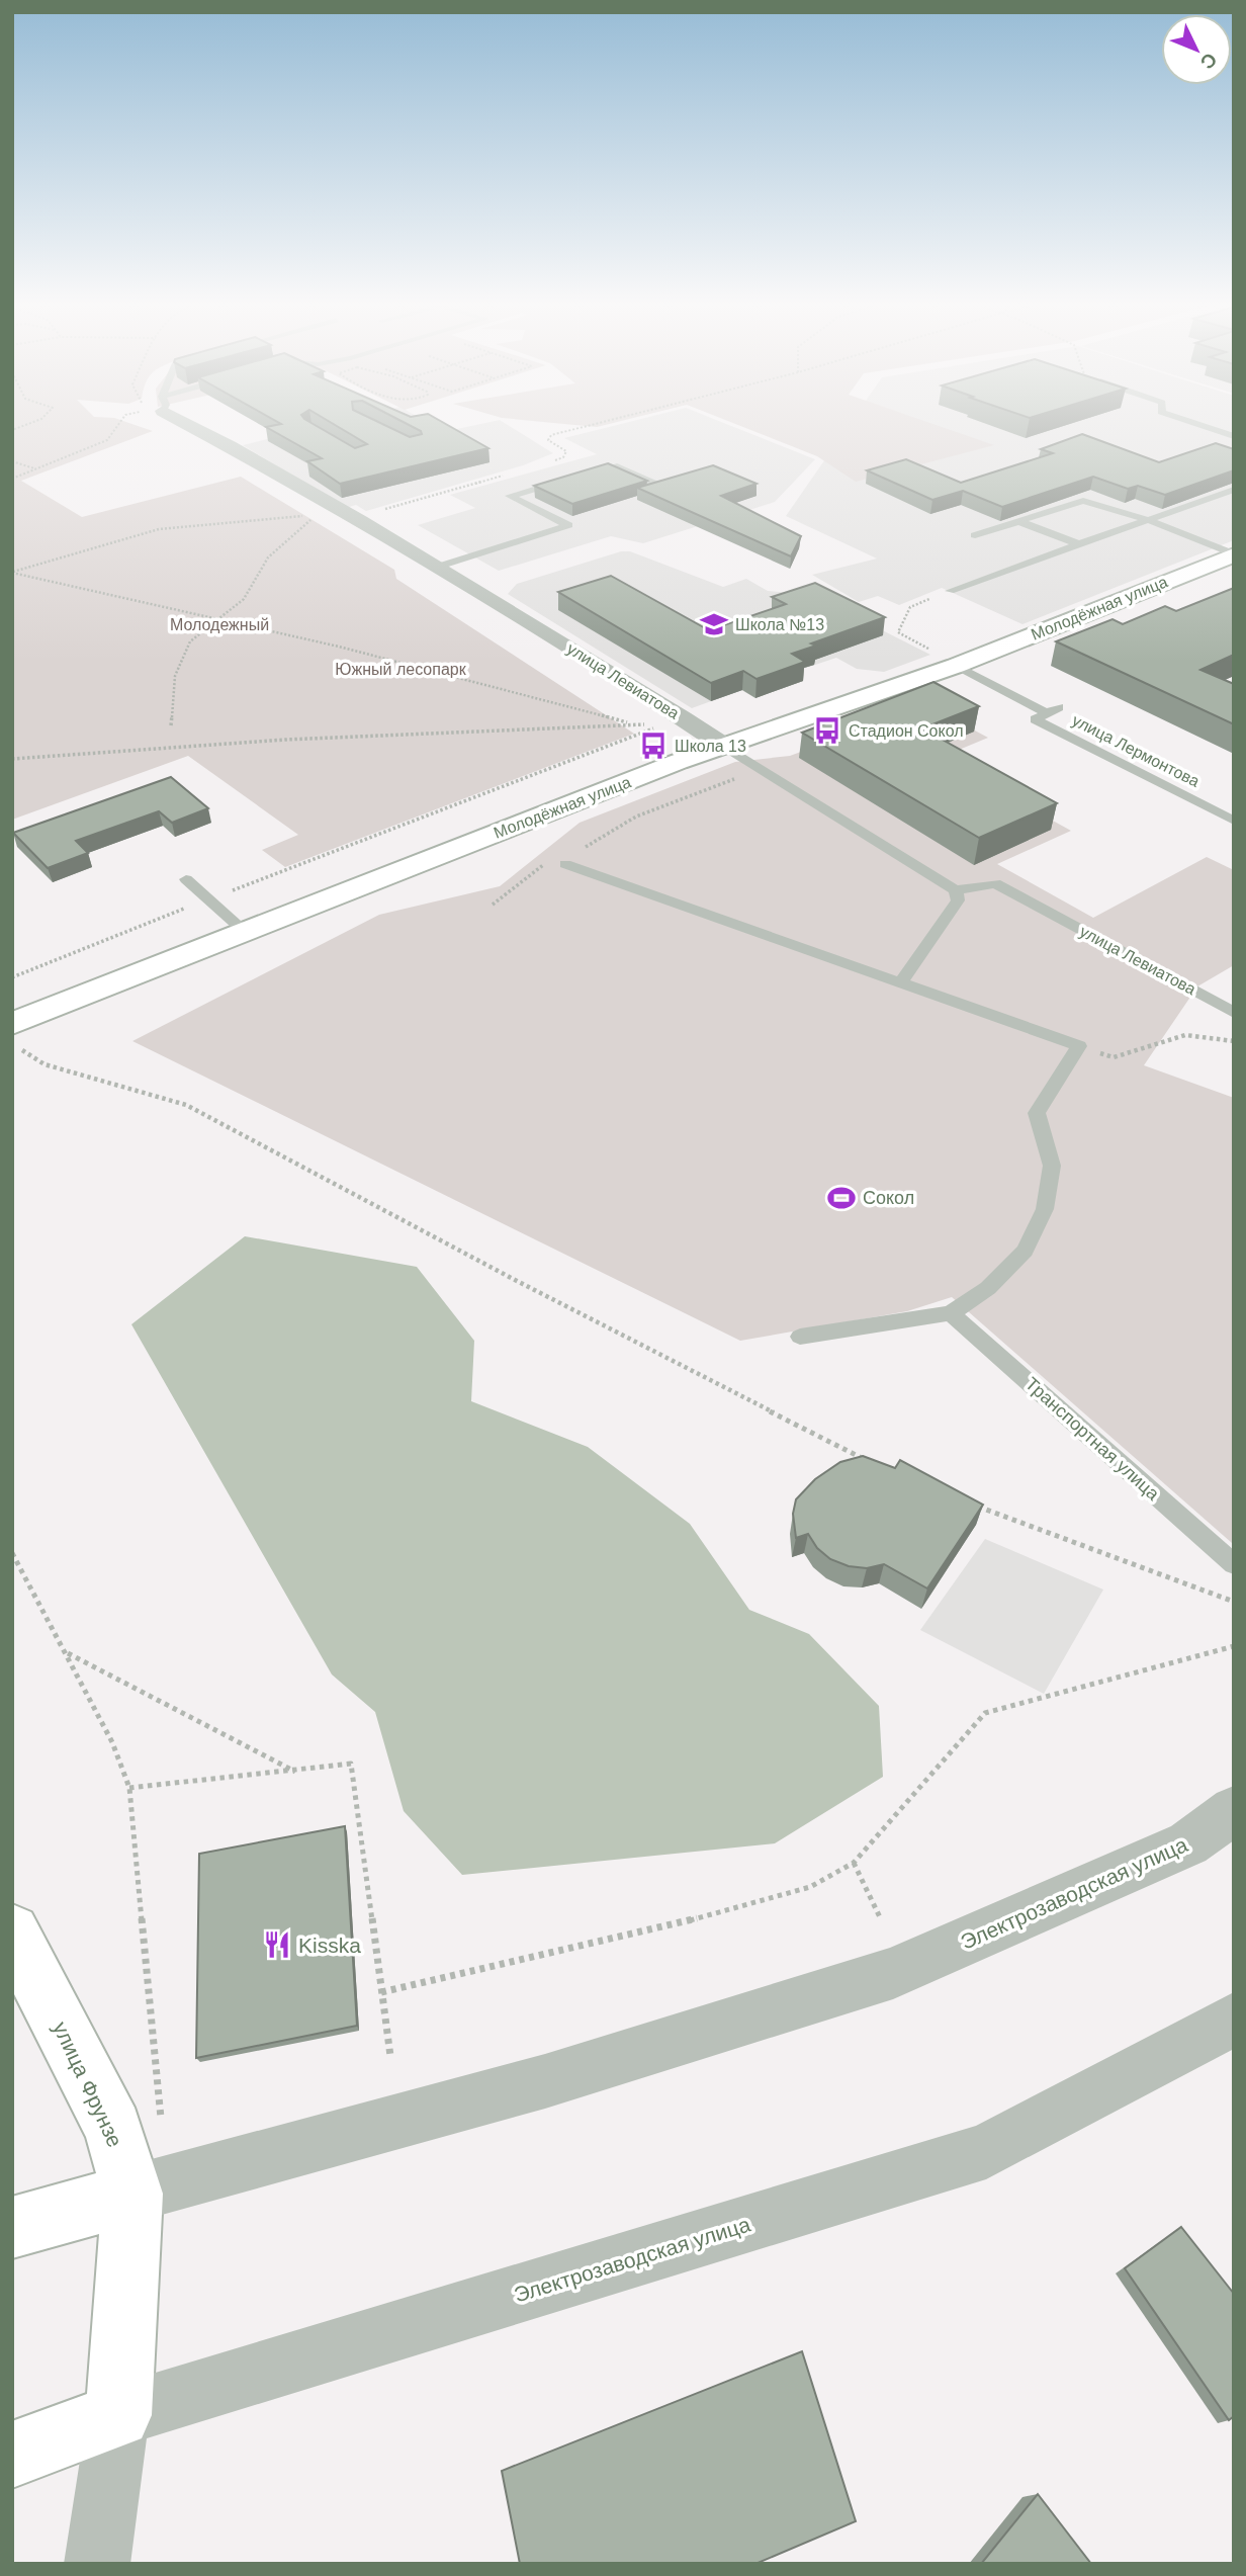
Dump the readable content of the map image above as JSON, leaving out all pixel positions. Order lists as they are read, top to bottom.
{
  "streets": {
    "main road": ["Молодёжная улица", "Электрозаводская улица", "улица Фрунзе"],
    "street": ["улица Левиатова"],
    "lane": ["улица Лермонтова", "Транспортная улица"]
  },
  "crossings": [
    ["Молодёжная улица", "улица Левиатова"],
    ["Молодёжная улица", "улица Лермонтова"],
    ["Электрозаводская улица", "улица Фрунзе"]
  ],
  "parks": ["Молодежный", "Южный лесопарк"],
  "places": {
    "school or university": ["Школа №13"],
    "bus stop": ["Стадион Сокол", "Школа 13"],
    "sports": ["Сокол"],
    "restaurant": ["Kisska"]
  },
  "north": "bottom right"
}
